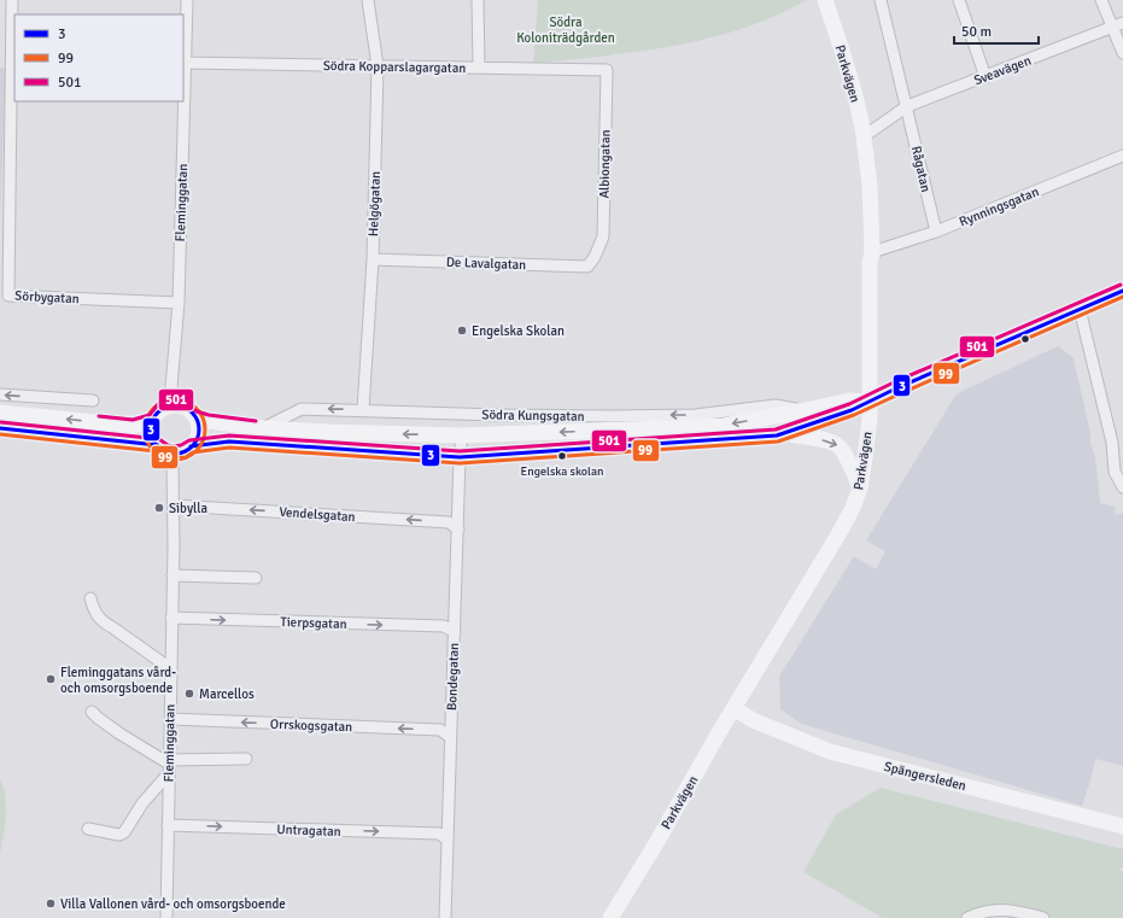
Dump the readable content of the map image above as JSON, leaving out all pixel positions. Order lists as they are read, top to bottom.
{
  "streets": {
    "main road": ["Parkvägen", "Södra Kungsgatan", "Spängersleden"],
    "street": [
      "Södra Kopparslagargatan",
      "Sveavägen",
      "Albiongatan",
      "Rågatan",
      "Fleminggatan",
      "Helgögatan",
      "Rynningsgatan",
      "De Lavalgatan",
      "Sörbygatan",
      "Vendelsgatan",
      "Tierpsgatan",
      "Bondegatan",
      "Orrskogsgatan",
      "Untragatan"
    ]
  },
  "crossings": [
    ["Södra Kopparslagargatan", "Albiongatan"],
    ["Södra Kopparslagargatan", "Fleminggatan"],
    ["Södra Kopparslagargatan", "Helgögatan"],
    ["Sveavägen", "Rågatan"],
    ["Parkvägen", "Rynningsgatan"],
    ["Parkvägen", "Södra Kungsgatan"],
    ["Parkvägen", "Spängersleden"],
    ["Albiongatan", "De Lavalgatan"],
    ["Rågatan", "Rynningsgatan"],
    ["Fleminggatan", "Sörbygatan"],
    ["Fleminggatan", "Södra Kungsgatan"],
    ["Fleminggatan", "Vendelsgatan"],
    ["Fleminggatan", "Tierpsgatan"],
    ["Fleminggatan", "Orrskogsgatan"],
    ["Fleminggatan", "Untragatan"],
    ["Helgögatan", "De Lavalgatan"],
    ["Helgögatan", "Södra Kungsgatan"],
    ["Södra Kungsgatan", "Bondegatan"],
    ["Vendelsgatan", "Bondegatan"],
    ["Tierpsgatan", "Bondegatan"],
    ["Bondegatan", "Orrskogsgatan"],
    ["Bondegatan", "Untragatan"]
  ],
  "one_way": [
    "Vendelsgatan",
    "Tierpsgatan",
    "Orrskogsgatan",
    "Untragatan"
  ],
  "parks": ["Södra Koloniträdgården"],
  "places": [
    "Engelska Skolan",
    "Engelska skolan",
    "Sibylla",
    "Fleminggatans vård- och omsorgsboende",
    "Marcellos",
    "Villa Vallonen vård- och omsorgsboende"
  ],
  "lines": ["transit line 501", "transit line 3", "transit line 99"],
  "legend": ["3", "99", "501"],
  "scale_bar": "50 m"
}
